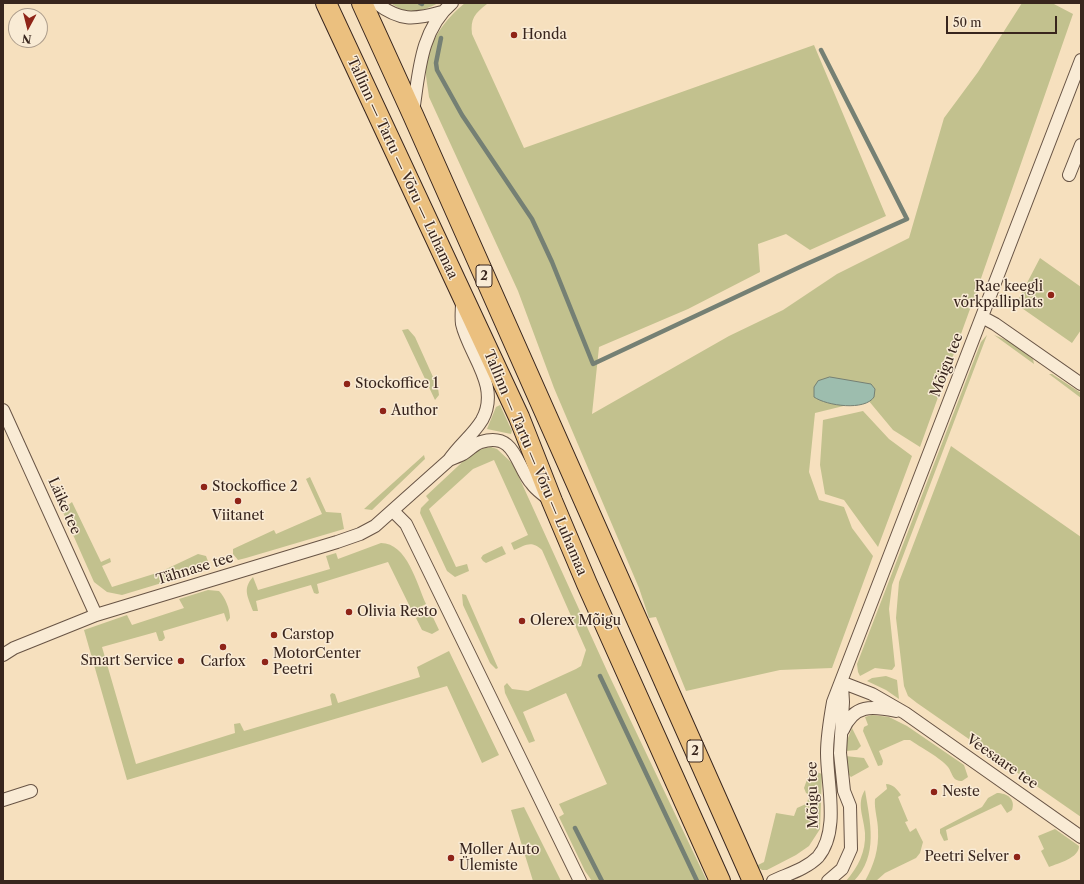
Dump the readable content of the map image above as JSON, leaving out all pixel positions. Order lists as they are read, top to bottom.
{
  "streets": {
    "highway": ["Tallinn — Tartu — Võru — Luhamaa", "2"],
    "street": [
      "Mõigu tee",
      "Läike tee",
      "Tähnase tee",
      "Veesaare tee"
    ]
  },
  "crossings": [
    ["Mõigu tee", "Veesaare tee"],
    ["Läike tee", "Tähnase tee"]
  ],
  "places": [
    "Honda",
    "Rae keegli võrkpalliplats",
    "Stockoffice 1",
    "Author",
    "Stockoffice 2",
    "Viitanet",
    "Olivia Resto",
    "Olerex Mõigu",
    "Carstop",
    "Carfox",
    "Smart Service",
    "MotorCenter Peetri",
    "Neste",
    "Peetri Selver",
    "Moller Auto Ülemiste"
  ],
  "scale_bar": "50 m",
  "north": "bottom"
}
